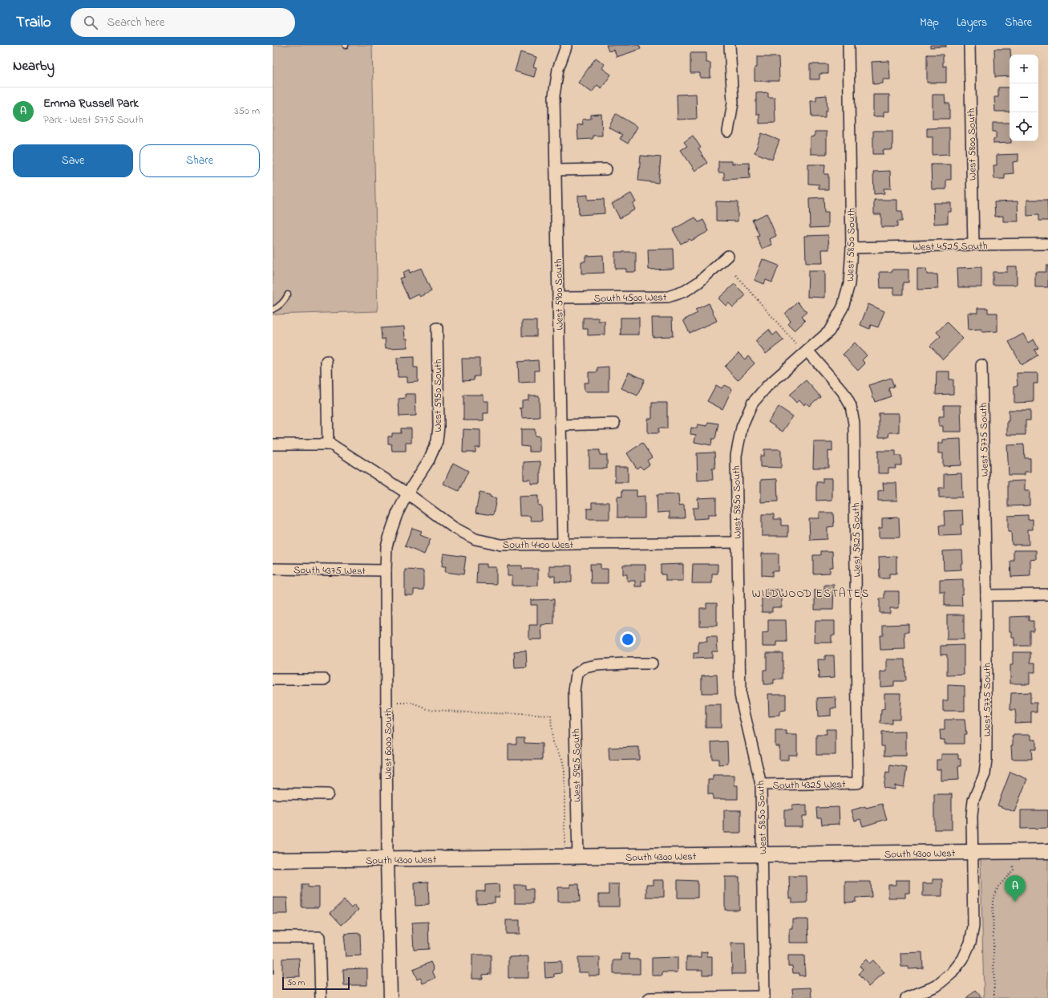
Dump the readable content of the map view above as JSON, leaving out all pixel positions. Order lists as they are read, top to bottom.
{
  "streets": {
    "main road": ["South 4300 West"],
    "street": [
      "West 5800 South",
      "West 5850 South",
      "West 4525 South",
      "West 5900 South",
      "South 4500 West",
      "West 5950 South",
      "West 5775 South",
      "West 5825 South",
      "South 4400 West",
      "South 4375 West",
      "West 6000 South",
      "West 5925 South",
      "South 4325 West"
    ]
  },
  "crossings": [
    ["West 5800 South", "West 4525 South"],
    ["West 5850 South", "West 4525 South"],
    ["West 5850 South", "West 5825 South"],
    ["West 5850 South", "South 4400 West"],
    ["West 5850 South", "South 4325 West"],
    ["West 5850 South", "South 4300 West"],
    ["West 5900 South", "South 4500 West"],
    ["West 5900 South", "South 4400 West"],
    ["West 5950 South", "South 4400 West"],
    ["West 5950 South", "West 6000 South"],
    ["West 5775 South", "South 4300 West"],
    ["West 5825 South", "South 4325 West"],
    ["South 4400 West", "West 6000 South"],
    ["South 4375 West", "West 6000 South"],
    ["West 6000 South", "South 4300 West"],
    ["West 5925 South", "South 4300 West"]
  ],
  "districts": ["WILDWOOD ESTATES"],
  "scale_bar": "50 m",
  "page": {
    "header": "Trailo",
    "search": "Search here",
    "nav": ["Map", "Layers", "Share"],
    "heading": "Nearby",
    "map_buttons": ["+", "−"],
    "list": [
      {
        "mark": "A",
        "name": "Emma Russell Park",
        "note": "Park · West 5775 South",
        "value": "350 m"
      }
    ],
    "buttons": ["Save", "Share"],
    "pins": "A",
    "scale": "50 m"
  }
}
